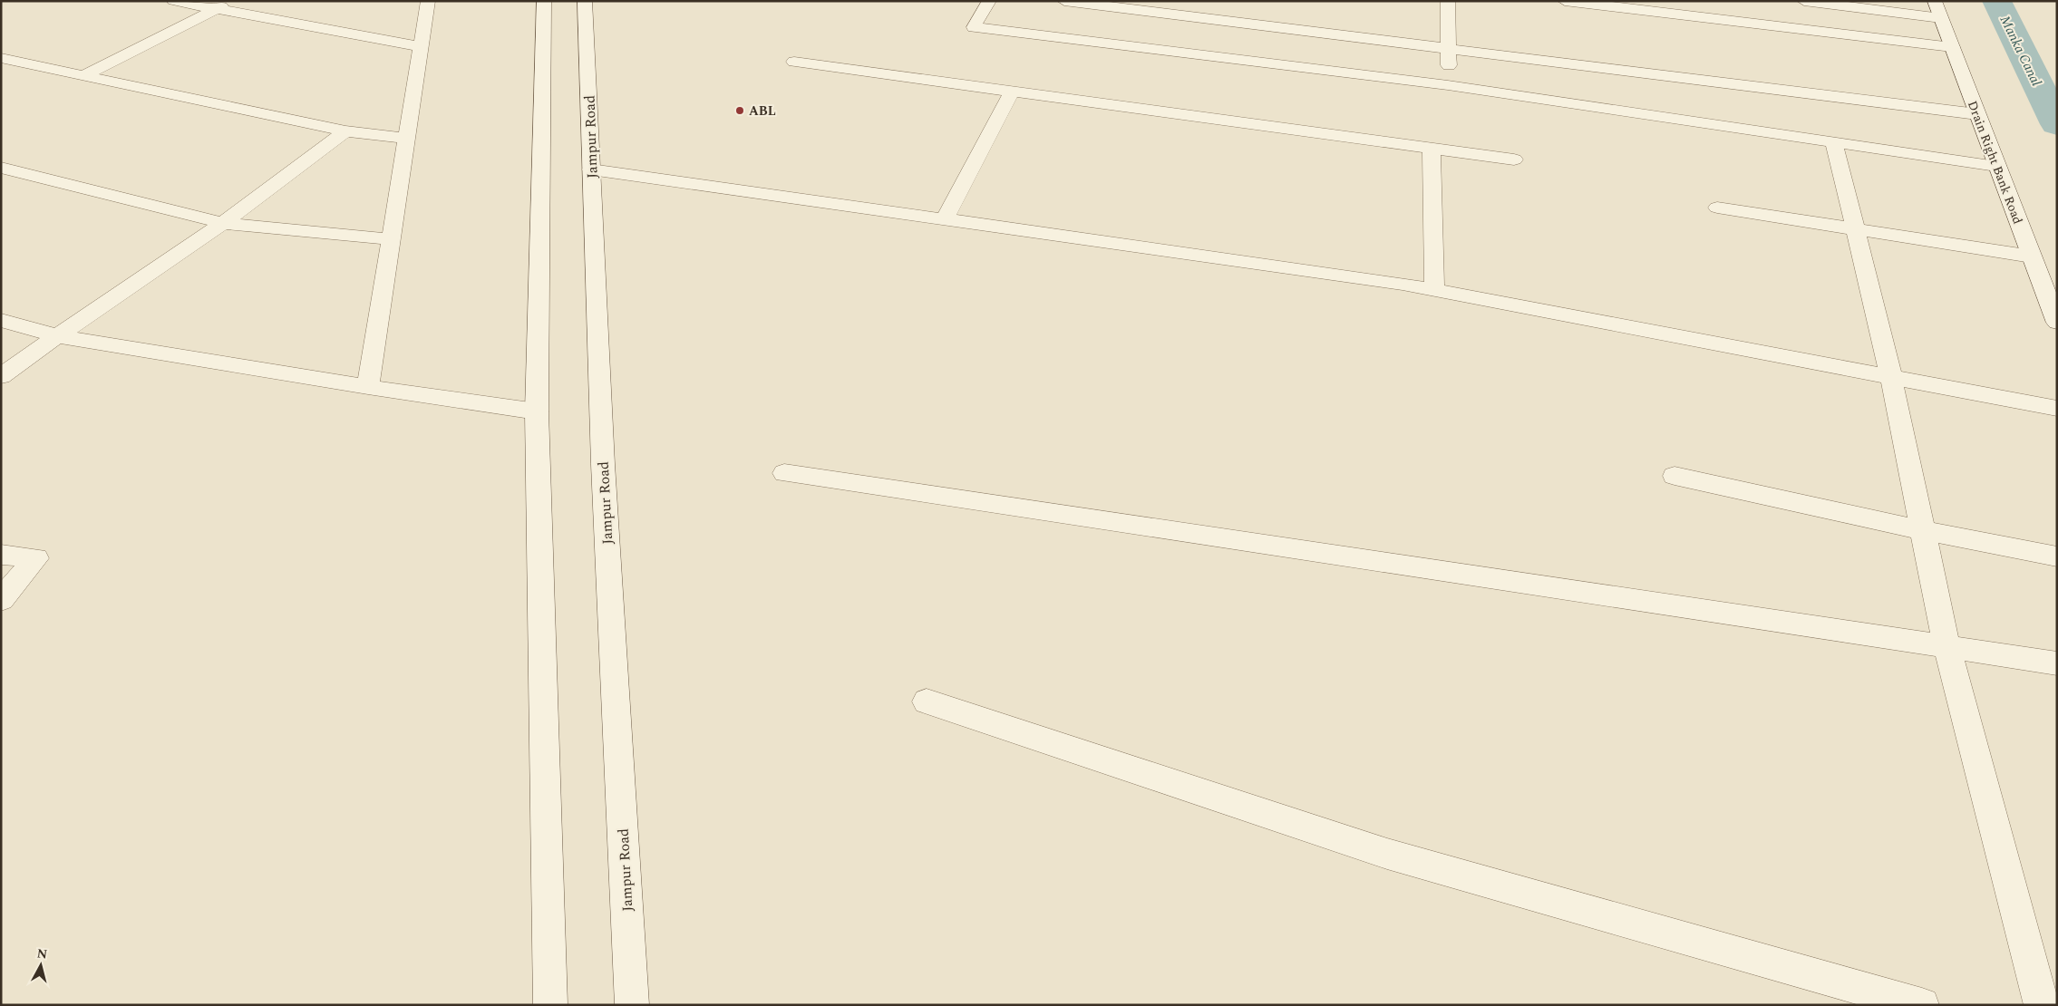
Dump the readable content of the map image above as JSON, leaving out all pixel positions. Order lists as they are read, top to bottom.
{
  "streets": {
    "street": ["Jampur Road", "Drain Right Bank Road"]
  },
  "water": ["Manka Canal"],
  "places": ["ABL"],
  "north": "top"
}
